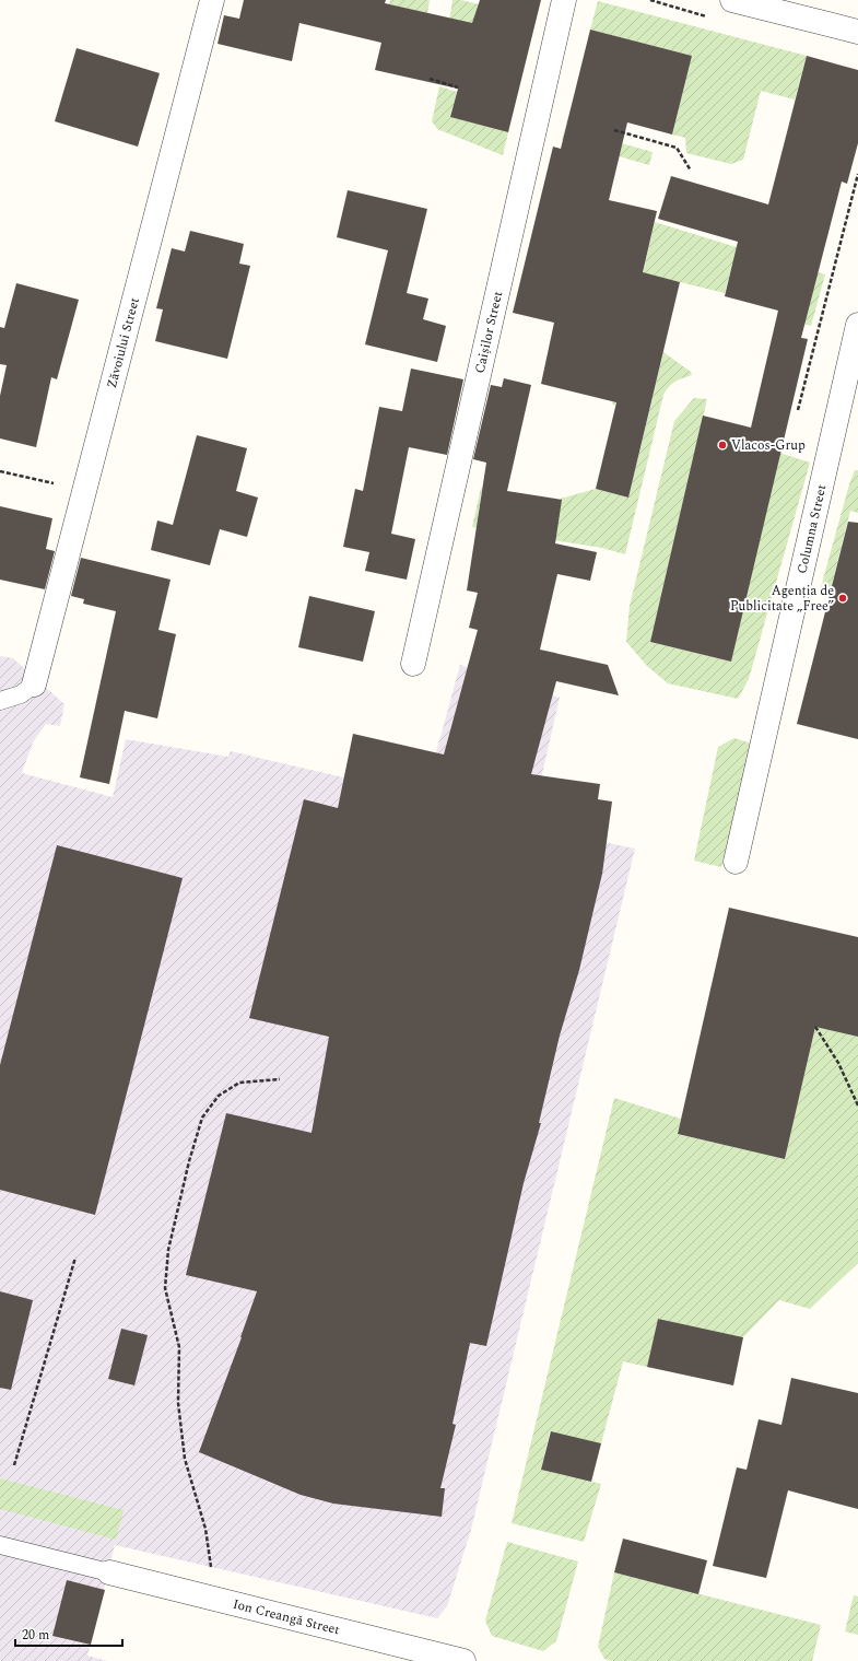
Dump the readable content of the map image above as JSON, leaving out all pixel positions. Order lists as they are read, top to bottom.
{
  "streets": {
    "street": [
      "Caișilor Street",
      "Zăvoiului Street",
      "Columna Street",
      "Ion Creangă Street"
    ]
  },
  "places": ["Vlacos-Grup", "Agenția de Publicitate „Free”"],
  "scale_bar": "20 m"
}
